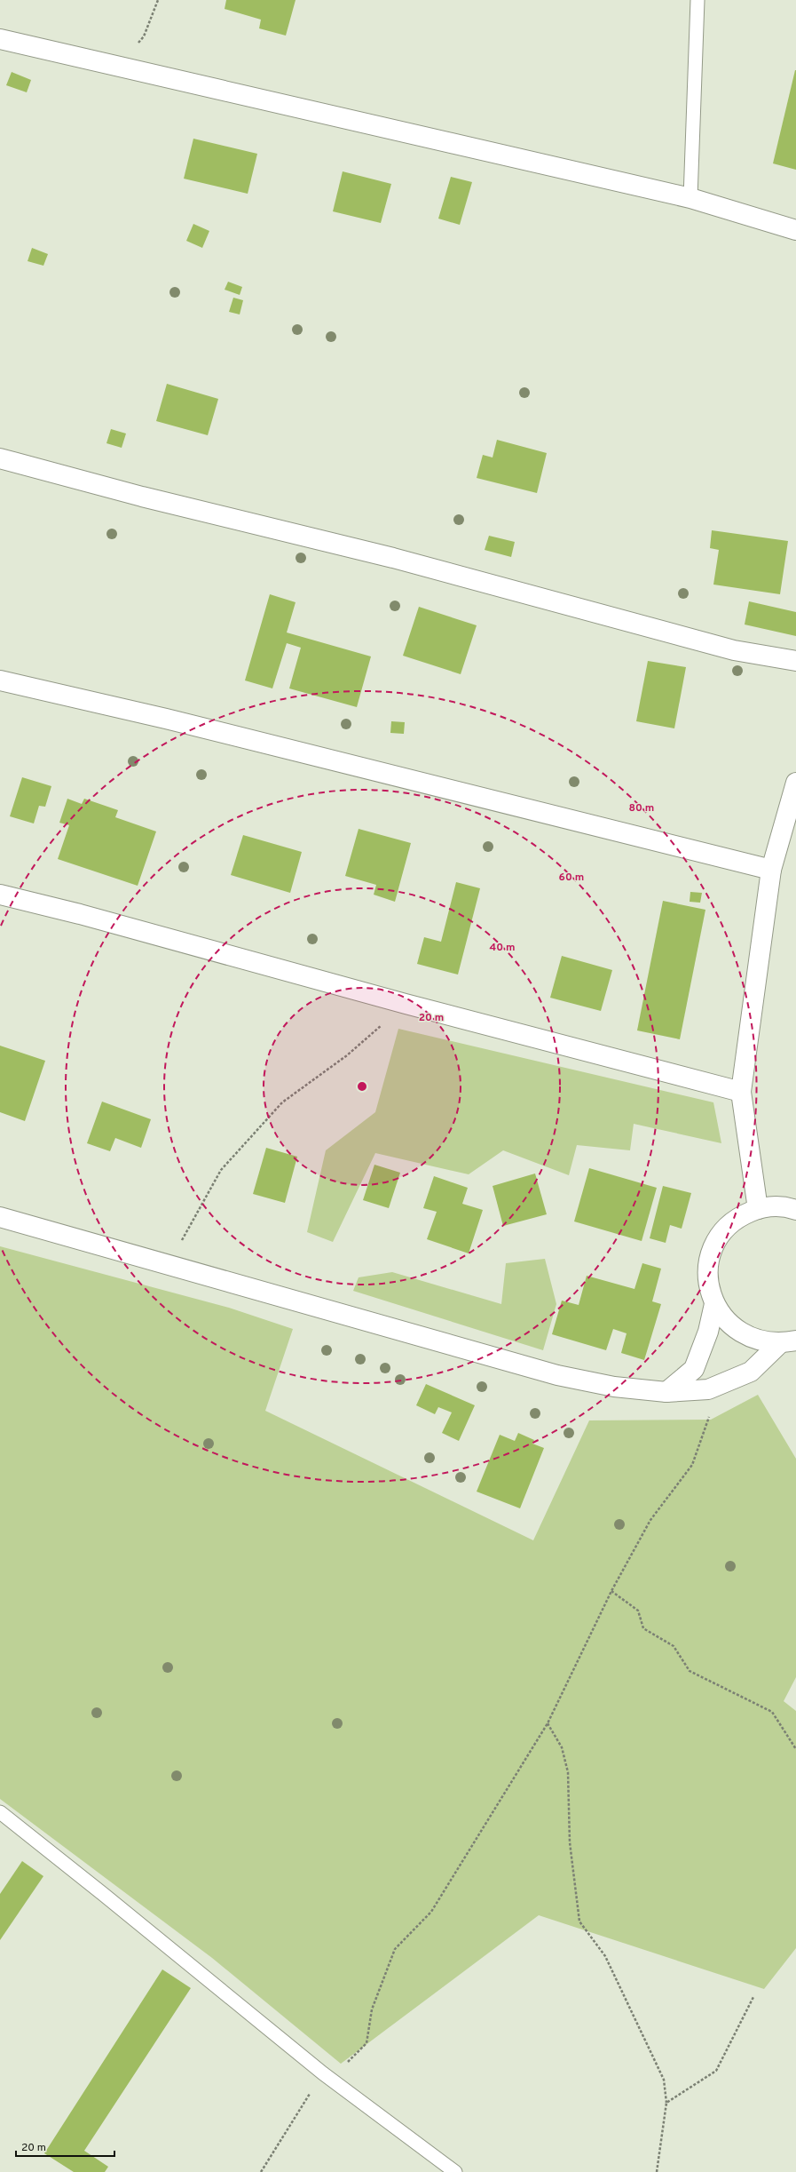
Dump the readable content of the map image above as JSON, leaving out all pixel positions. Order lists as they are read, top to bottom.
{
  "scale_bar": "20 m",
  "rings": [
    "80 m",
    "60 m",
    "40 m",
    "20 m"
  ]
}
